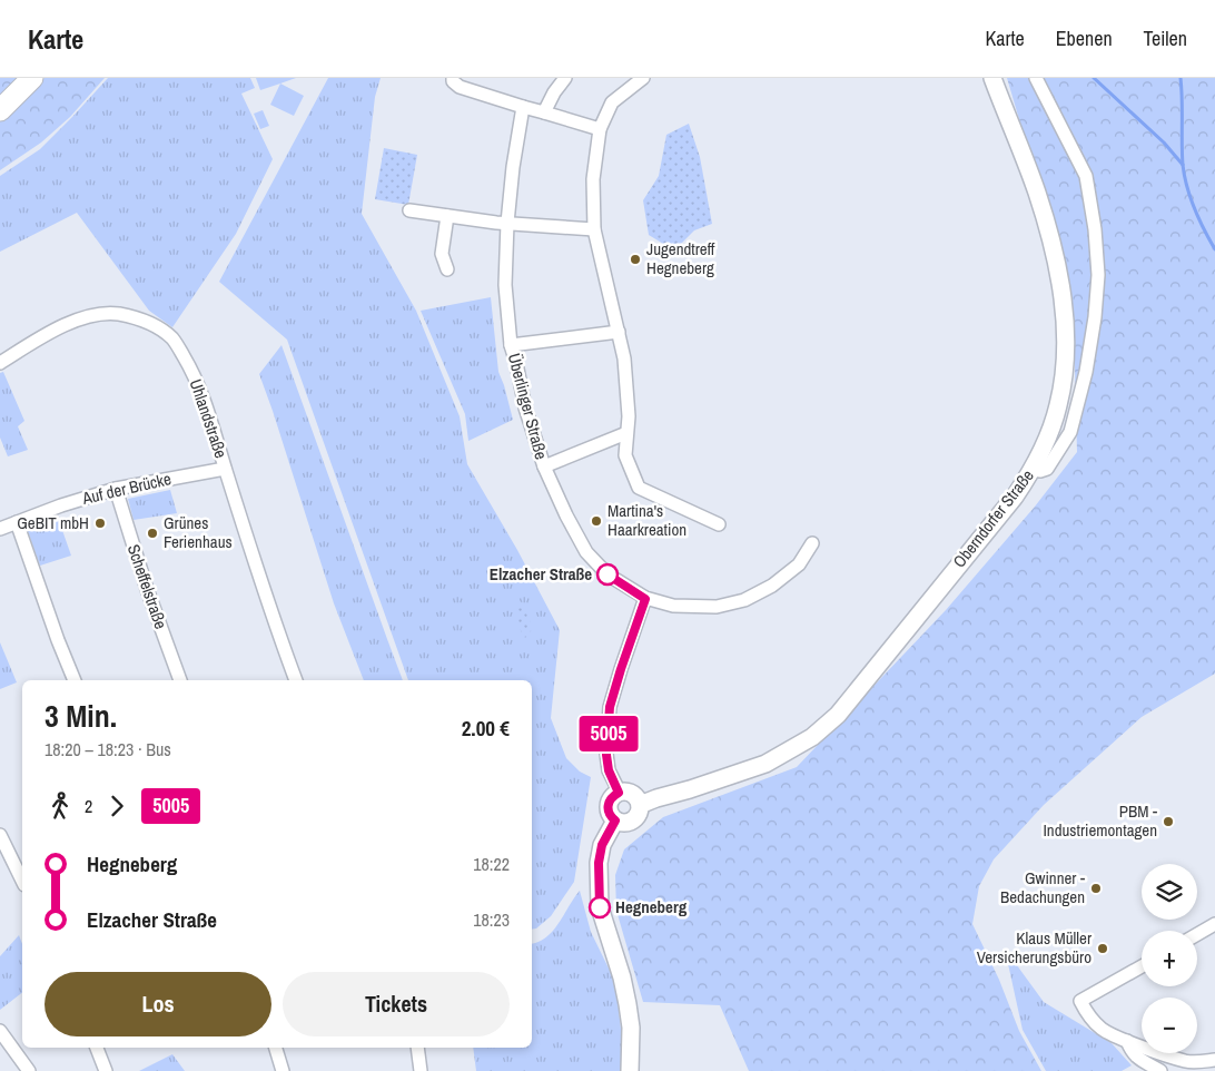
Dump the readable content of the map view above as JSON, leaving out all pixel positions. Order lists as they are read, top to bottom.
{
  "streets": {
    "street": [
      "Überlinger Straße",
      "Uhlandstraße",
      "Auf der Brücke",
      "Oberndorfer Straße",
      "Scheffelstraße"
    ]
  },
  "crossings": [
    ["Uhlandstraße", "Auf der Brücke"],
    ["Auf der Brücke", "Scheffelstraße"]
  ],
  "places": [
    "Jugendtreff Hegneberg",
    "Martina's Haarkreation",
    "GeBIT mbH",
    "Grünes Ferienhaus",
    "Elzacher Straße",
    "PBM - Industriemontagen",
    "Gwinner - Bedachungen",
    "Hegneberg",
    "Klaus Müller Versicherungsbüro"
  ],
  "lines": ["bus line 5005"],
  "page": {
    "header": "Karte",
    "nav": ["Karte", "Ebenen", "Teilen"],
    "on_map": "5005",
    "heading": ["3 Min.", "18:20 – 18:23 · Bus", "2.00 €"],
    "legs": ["2", "5005"],
    "list": [
      {
        "name": "Hegneberg",
        "value": "18:22"
      },
      {
        "name": "Elzacher Straße",
        "value": "18:23"
      }
    ],
    "map_buttons": ["+", "−"],
    "buttons": ["Los", "Tickets"]
  }
}
